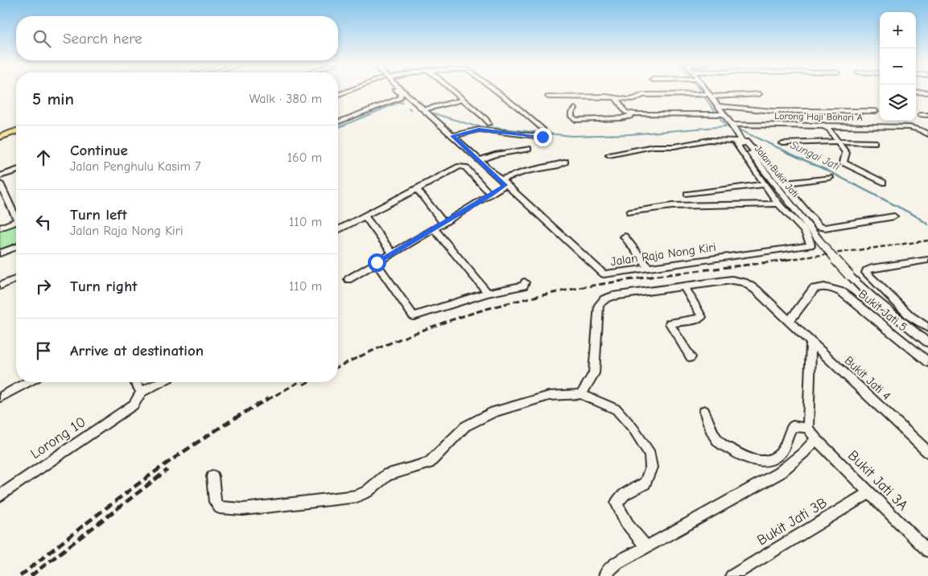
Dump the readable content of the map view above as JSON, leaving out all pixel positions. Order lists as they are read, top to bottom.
{
  "streets": {
    "street": [
      "Lorong Haji Bohari A",
      "Jalan Bukit Jati",
      "Jalan Raja Nong Kiri",
      "Bukit Jati 5",
      "Bukit Jati 4",
      "Lorong 10",
      "Bukit Jati 3A",
      "Bukit Jati 3B"
    ]
  },
  "crossings": [
    ["Lorong Haji Bohari A", "Jalan Bukit Jati"],
    ["Jalan Bukit Jati", "Jalan Raja Nong Kiri"],
    ["Bukit Jati 5", "Bukit Jati 4"],
    ["Bukit Jati 3A", "Bukit Jati 3B"]
  ],
  "water": ["Sungai Jati"],
  "page": {
    "map_buttons": ["+", "−"],
    "search": "Search here",
    "heading": ["5 min", "Walk · 380 m"],
    "list": [
      ["Continue", "Jalan Penghulu Kasim 7", "160 m"],
      ["Turn left", "Jalan Raja Nong Kiri", "110 m"],
      ["Turn right", "110 m"],
      "Arrive at destination"
    ]
  }
}
